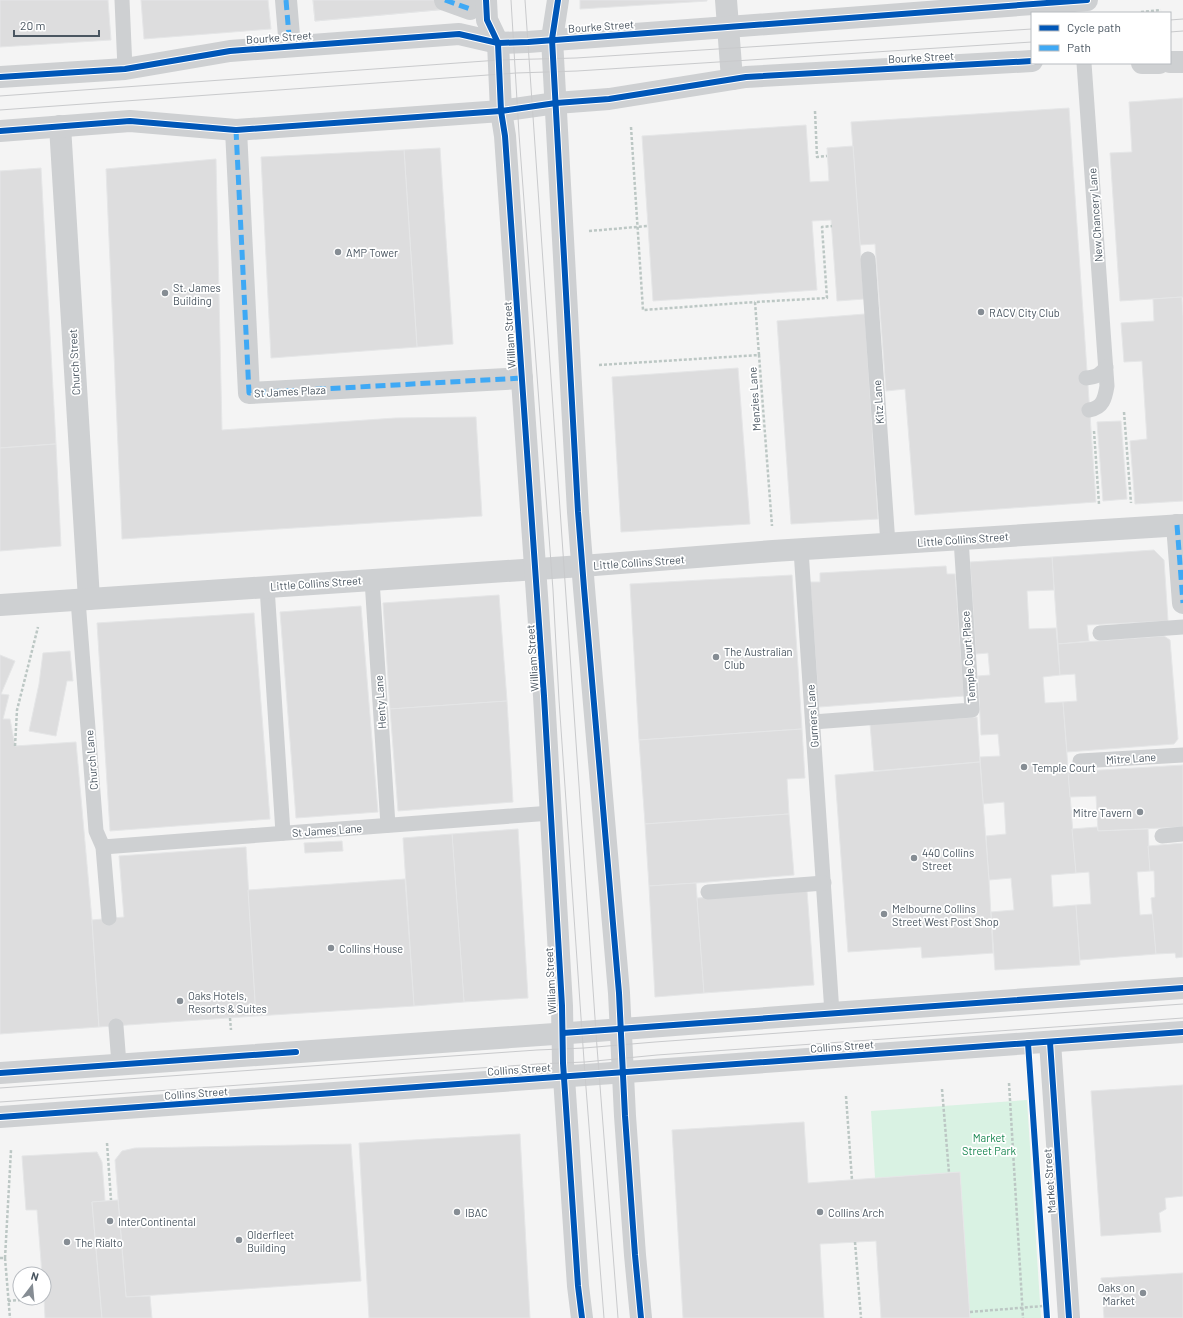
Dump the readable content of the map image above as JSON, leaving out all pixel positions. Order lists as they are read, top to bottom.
{
  "streets": {
    "street": [
      "Bourke Street",
      "William Street",
      "Church Street",
      "St James Plaza",
      "Little Collins Street",
      "Collins Street",
      "Market Street"
    ],
    "lane": [
      "New Chancery Lane",
      "Kitz Lane",
      "Temple Court Place",
      "Henty Lane",
      "Gurners Lane",
      "Mitre Lane",
      "Church Lane",
      "St James Lane"
    ],
    "path": ["Menzies Lane"]
  },
  "crossings": [
    ["Bourke Street", "William Street"],
    ["Bourke Street", "Church Street"],
    ["Bourke Street", "St James Plaza"],
    ["William Street", "St James Plaza"],
    ["William Street", "Little Collins Street"],
    ["William Street", "St James Lane"],
    ["William Street", "Collins Street"],
    ["Church Street", "Little Collins Street"],
    ["Church Street", "Church Lane"],
    ["Kitz Lane", "Little Collins Street"],
    ["Little Collins Street", "Temple Court Place"],
    ["Little Collins Street", "Henty Lane"],
    ["Little Collins Street", "Gurners Lane"],
    ["Little Collins Street", "Church Lane"],
    ["Temple Court Place", "Gurners Lane"],
    ["Henty Lane", "St James Lane"],
    ["Church Lane", "St James Lane"],
    ["Collins Street", "Market Street"]
  ],
  "parks": ["Market Street Park"],
  "places": [
    "AMP Tower",
    "St. James Building",
    "RACV City Club",
    "The Australian Club",
    "Temple Court",
    "Mitre Tavern",
    "440 Collins Street",
    "Melbourne Collins Street West Post Shop",
    "Collins House",
    "Oaks Hotels, Resorts & Suites",
    "IBAC",
    "Collins Arch",
    "InterContinental",
    "Olderfleet Building",
    "The Rialto",
    "Oaks on Market"
  ],
  "legend": ["Cycle path", "Path"],
  "scale_bar": "20 m",
  "north": "top"
}
